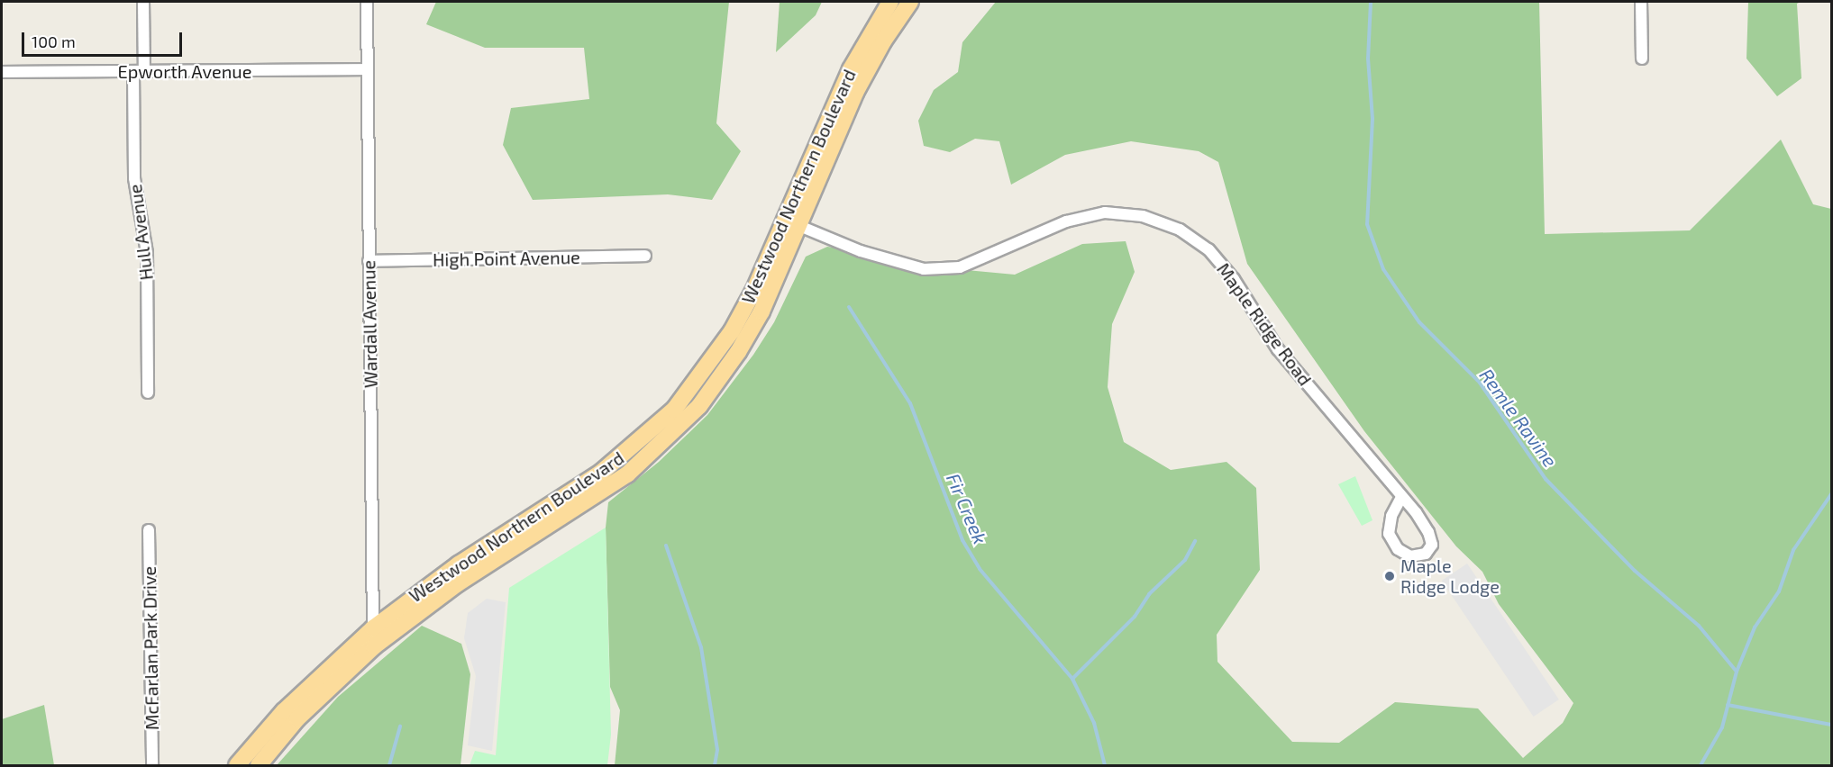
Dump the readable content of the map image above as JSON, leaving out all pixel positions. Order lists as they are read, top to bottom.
{
  "streets": {
    "main road": ["Westwood Northern Boulevard"],
    "street": [
      "Epworth Avenue",
      "Hull Avenue",
      "High Point Avenue",
      "Wardall Avenue",
      "Maple Ridge Road",
      "McFarlan Park Drive"
    ]
  },
  "crossings": [
    ["Epworth Avenue", "Hull Avenue"],
    ["Epworth Avenue", "Wardall Avenue"],
    ["Westwood Northern Boulevard", "Wardall Avenue"],
    ["Westwood Northern Boulevard", "Maple Ridge Road"],
    ["High Point Avenue", "Wardall Avenue"]
  ],
  "water": ["Remle Ravine", "Fir Creek"],
  "places": ["Maple Ridge Lodge"],
  "scale_bar": "100 m"
}
